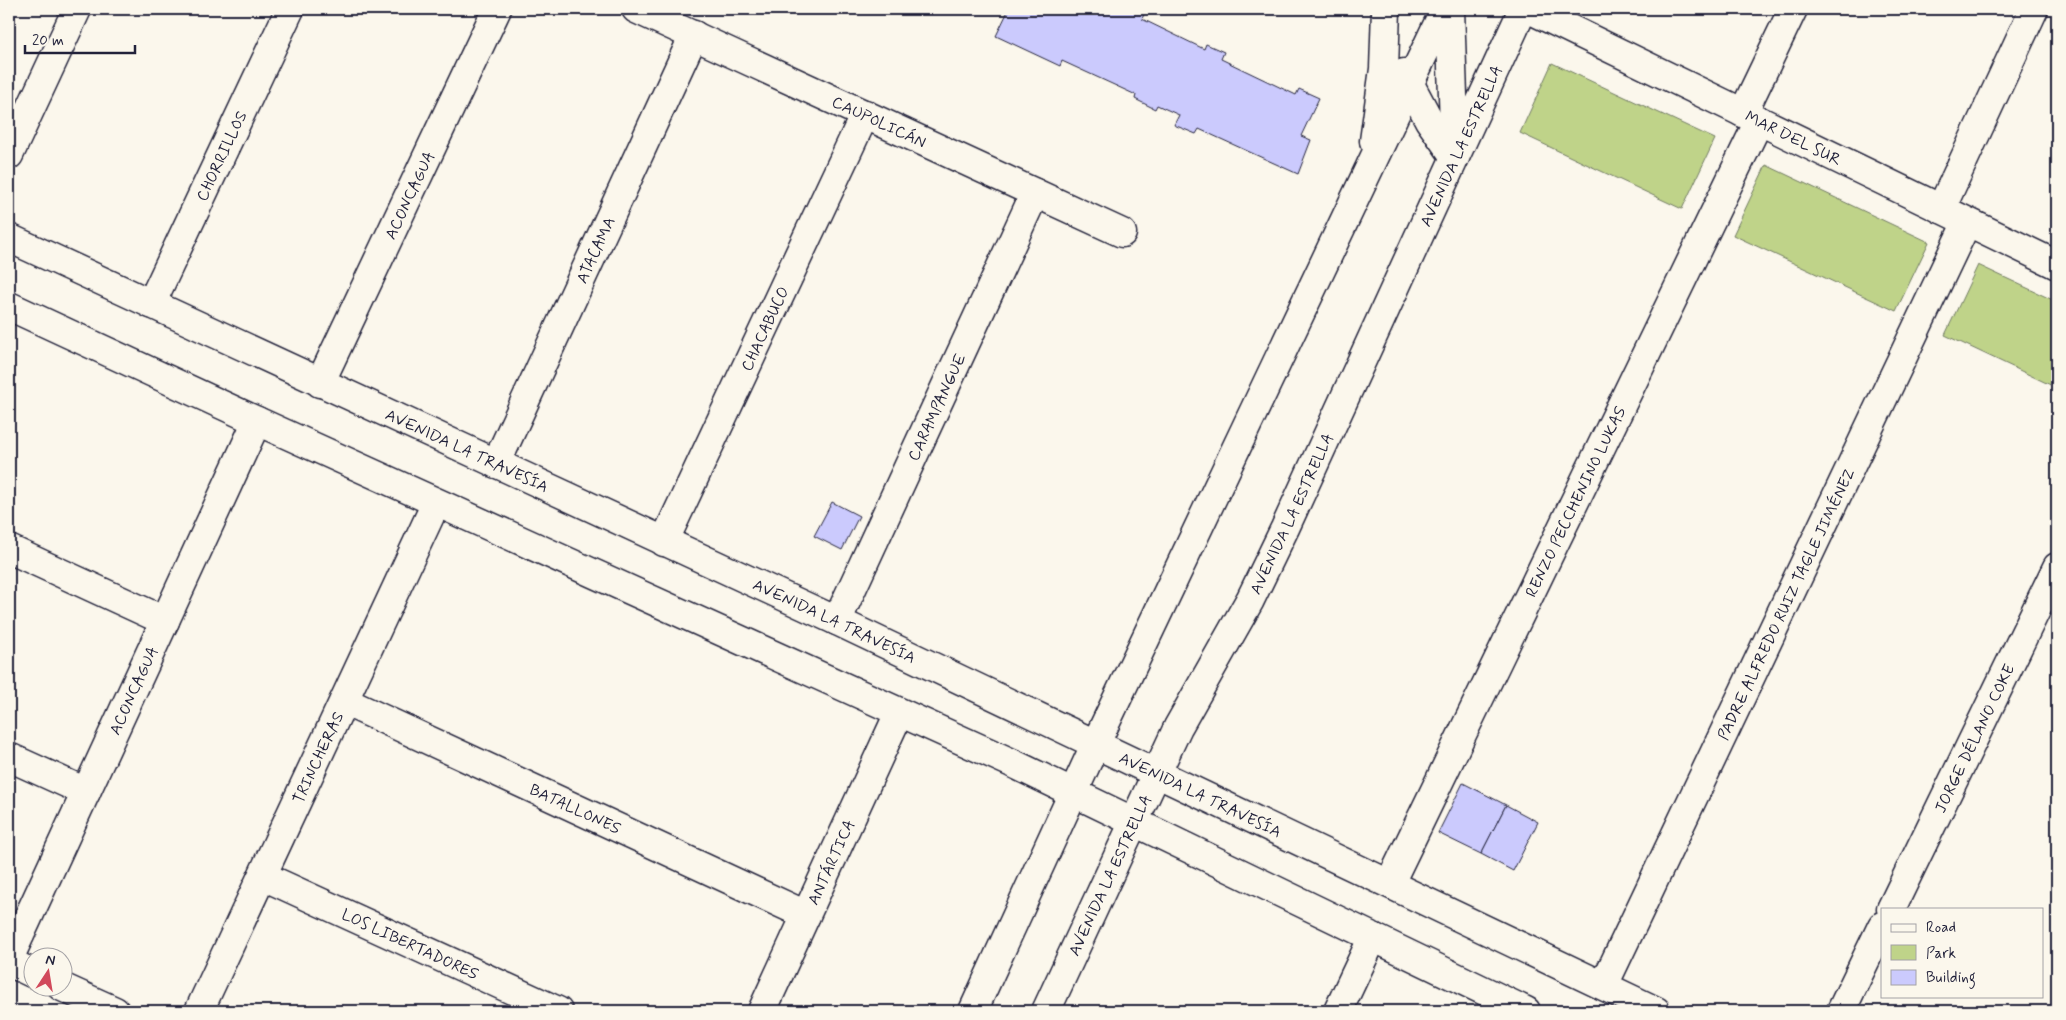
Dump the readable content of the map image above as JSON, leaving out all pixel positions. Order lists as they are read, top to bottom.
{
  "streets": {
    "street": [
      "CAUPOLICÁN",
      "MAR DEL SUR",
      "AVENIDA LA ESTRELLA",
      "CHORRILLOS",
      "ACONCAGUA",
      "ATACAMA",
      "CHACABUCO",
      "CARAMPANGUE",
      "AVENIDA LA TRAVESÍA",
      "RENZO PECCHENINO LUKAS",
      "PADRE ALFREDO RUIZ TAGLE JIMÉNEZ",
      "JORGE DÉLANO COKE",
      "TRINCHERAS",
      "BATALLONES",
      "ANTÁRTICA",
      "LOS LIBERTADORES"
    ]
  },
  "crossings": [
    ["CAUPOLICÁN", "ATACAMA"],
    ["CAUPOLICÁN", "CHACABUCO"],
    ["CAUPOLICÁN", "CARAMPANGUE"],
    ["MAR DEL SUR", "RENZO PECCHENINO LUKAS"],
    ["MAR DEL SUR", "PADRE ALFREDO RUIZ TAGLE JIMÉNEZ"],
    ["AVENIDA LA ESTRELLA", "AVENIDA LA TRAVESÍA"],
    ["CHORRILLOS", "AVENIDA LA TRAVESÍA"],
    ["ACONCAGUA", "AVENIDA LA TRAVESÍA"],
    ["ATACAMA", "AVENIDA LA TRAVESÍA"],
    ["CHACABUCO", "AVENIDA LA TRAVESÍA"],
    ["CARAMPANGUE", "AVENIDA LA TRAVESÍA"],
    ["AVENIDA LA TRAVESÍA", "RENZO PECCHENINO LUKAS"],
    ["AVENIDA LA TRAVESÍA", "PADRE ALFREDO RUIZ TAGLE JIMÉNEZ"],
    ["TRINCHERAS", "BATALLONES"],
    ["TRINCHERAS", "LOS LIBERTADORES"],
    ["BATALLONES", "ANTÁRTICA"]
  ],
  "legend": ["Road", "Park", "Building"],
  "scale_bar": "20 m",
  "north": "top"
}
